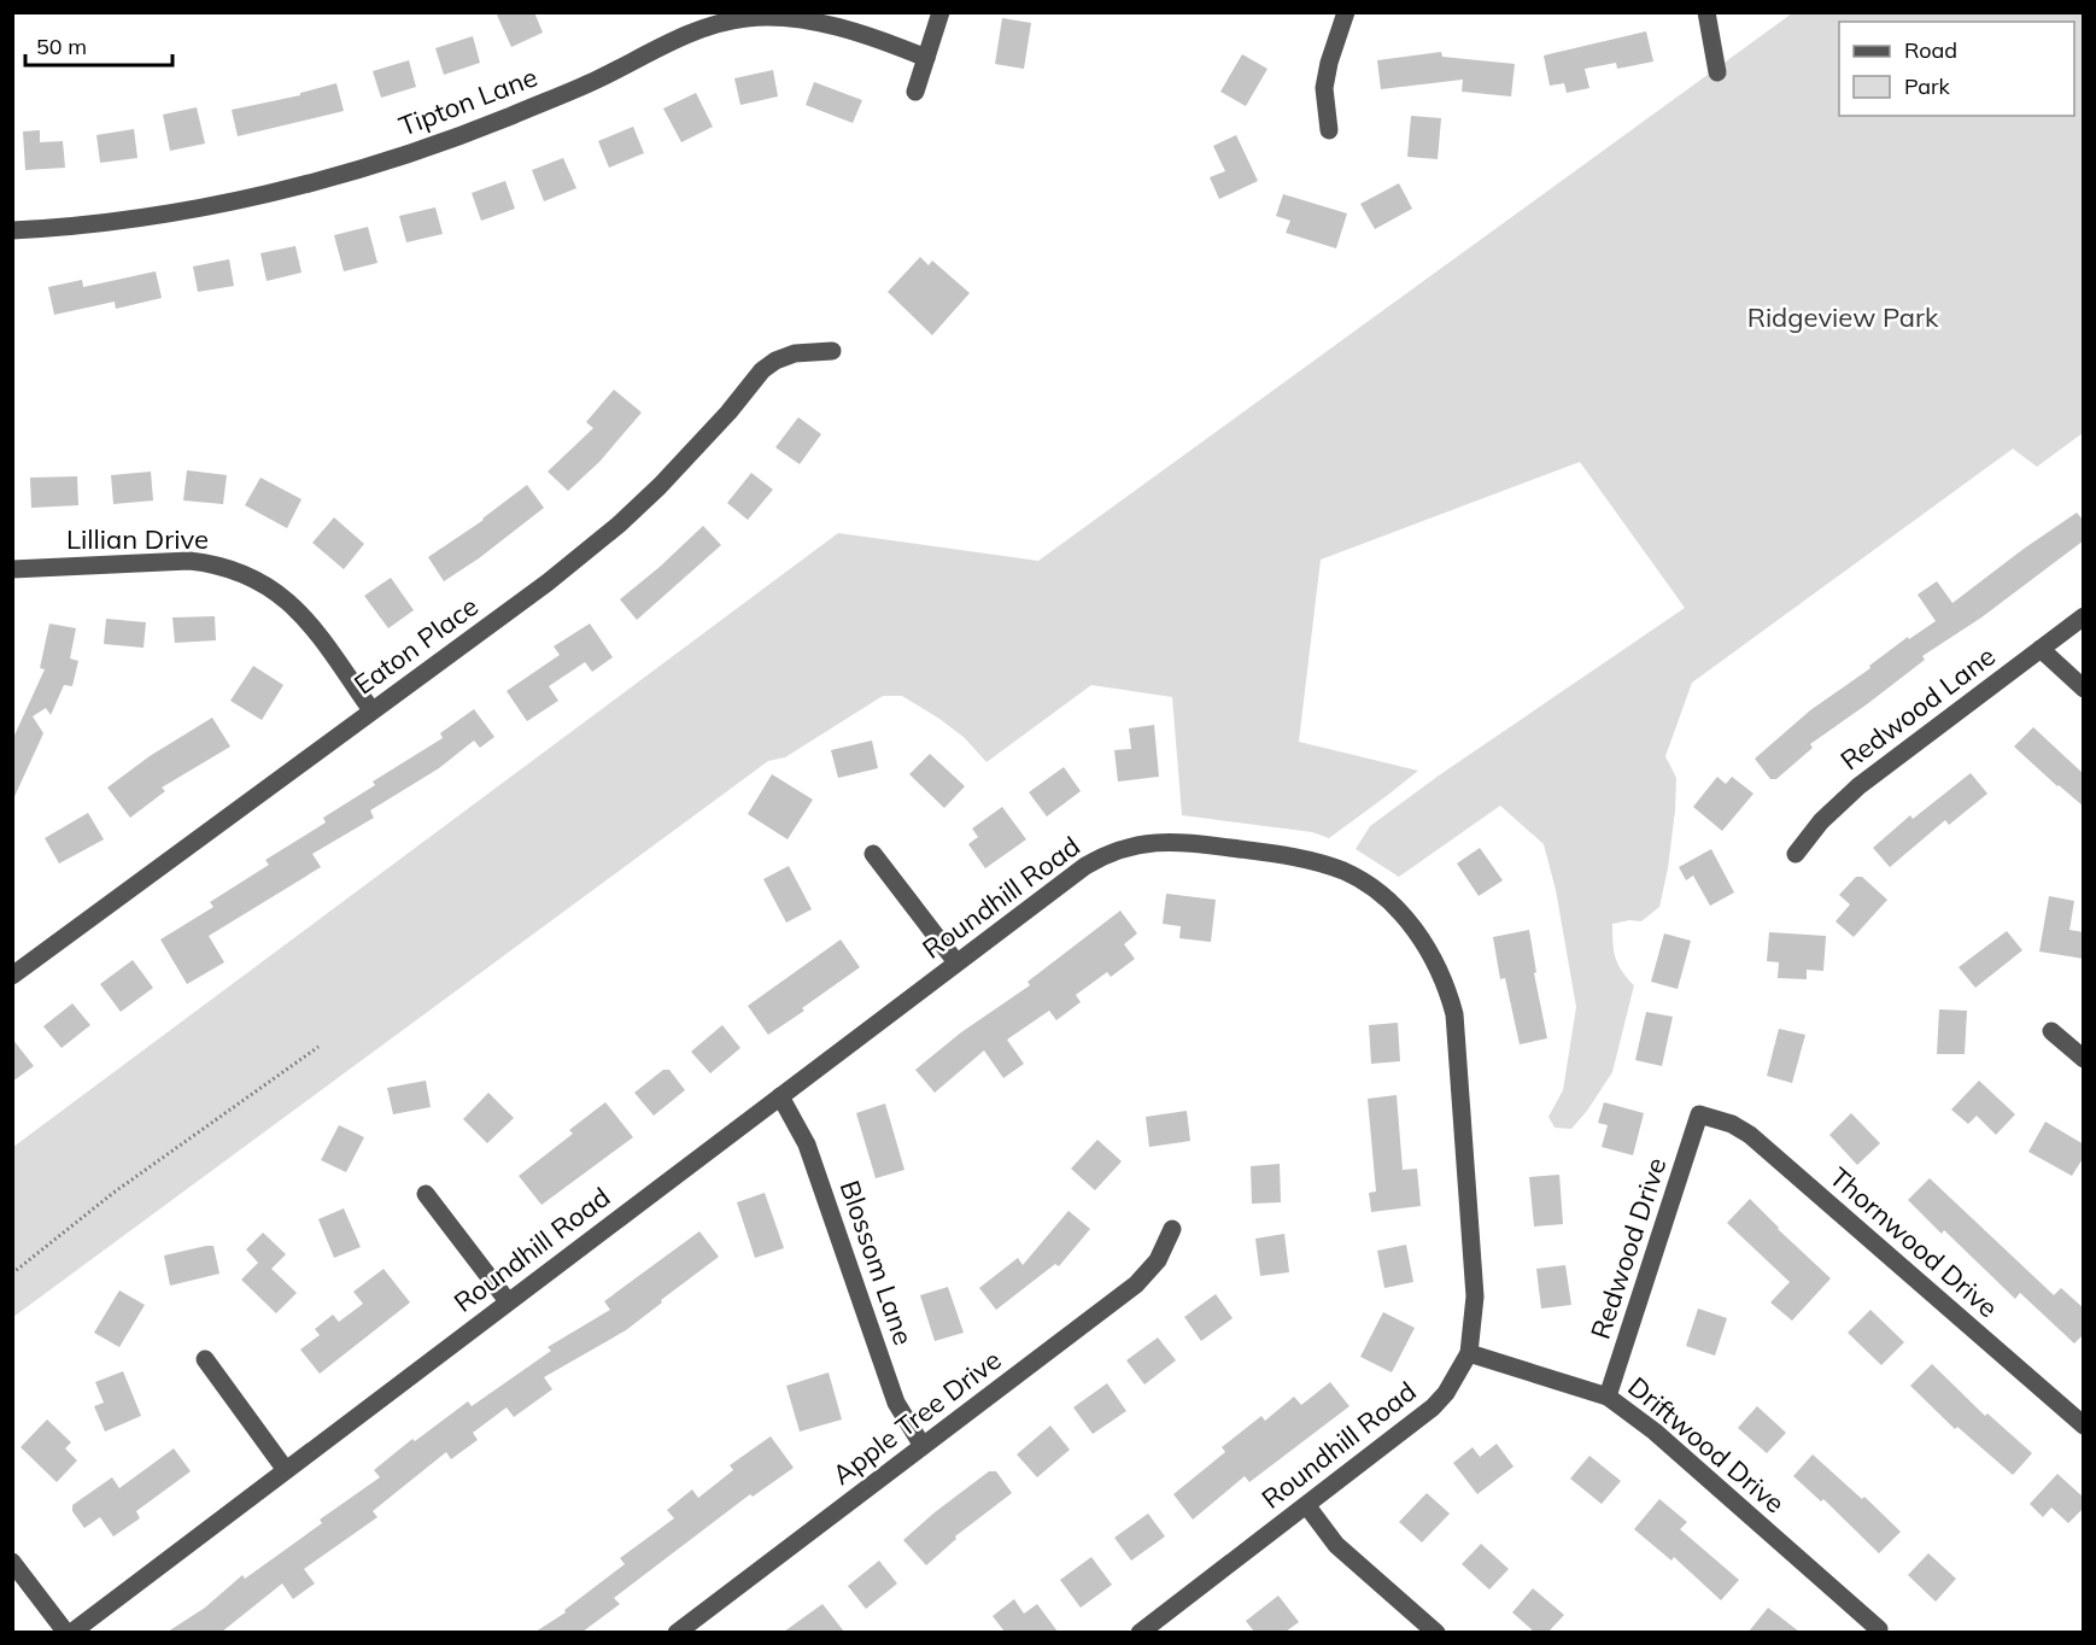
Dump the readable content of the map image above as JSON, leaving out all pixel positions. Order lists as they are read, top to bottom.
{
  "streets": {
    "street": [
      "Tipton Lane",
      "Lillian Drive",
      "Eaton Place",
      "Redwood Lane",
      "Roundhill Road",
      "Thornwood Drive",
      "Redwood Drive",
      "Blossom Lane",
      "Apple Tree Drive",
      "Driftwood Drive"
    ]
  },
  "crossings": [
    ["Lillian Drive", "Eaton Place"],
    ["Roundhill Road", "Blossom Lane"],
    ["Roundhill Road", "Driftwood Drive"],
    ["Thornwood Drive", "Redwood Drive"],
    ["Redwood Drive", "Driftwood Drive"],
    ["Blossom Lane", "Apple Tree Drive"]
  ],
  "parks": ["Ridgeview Park"],
  "legend": ["Road", "Park"],
  "scale_bar": "50 m"
}
